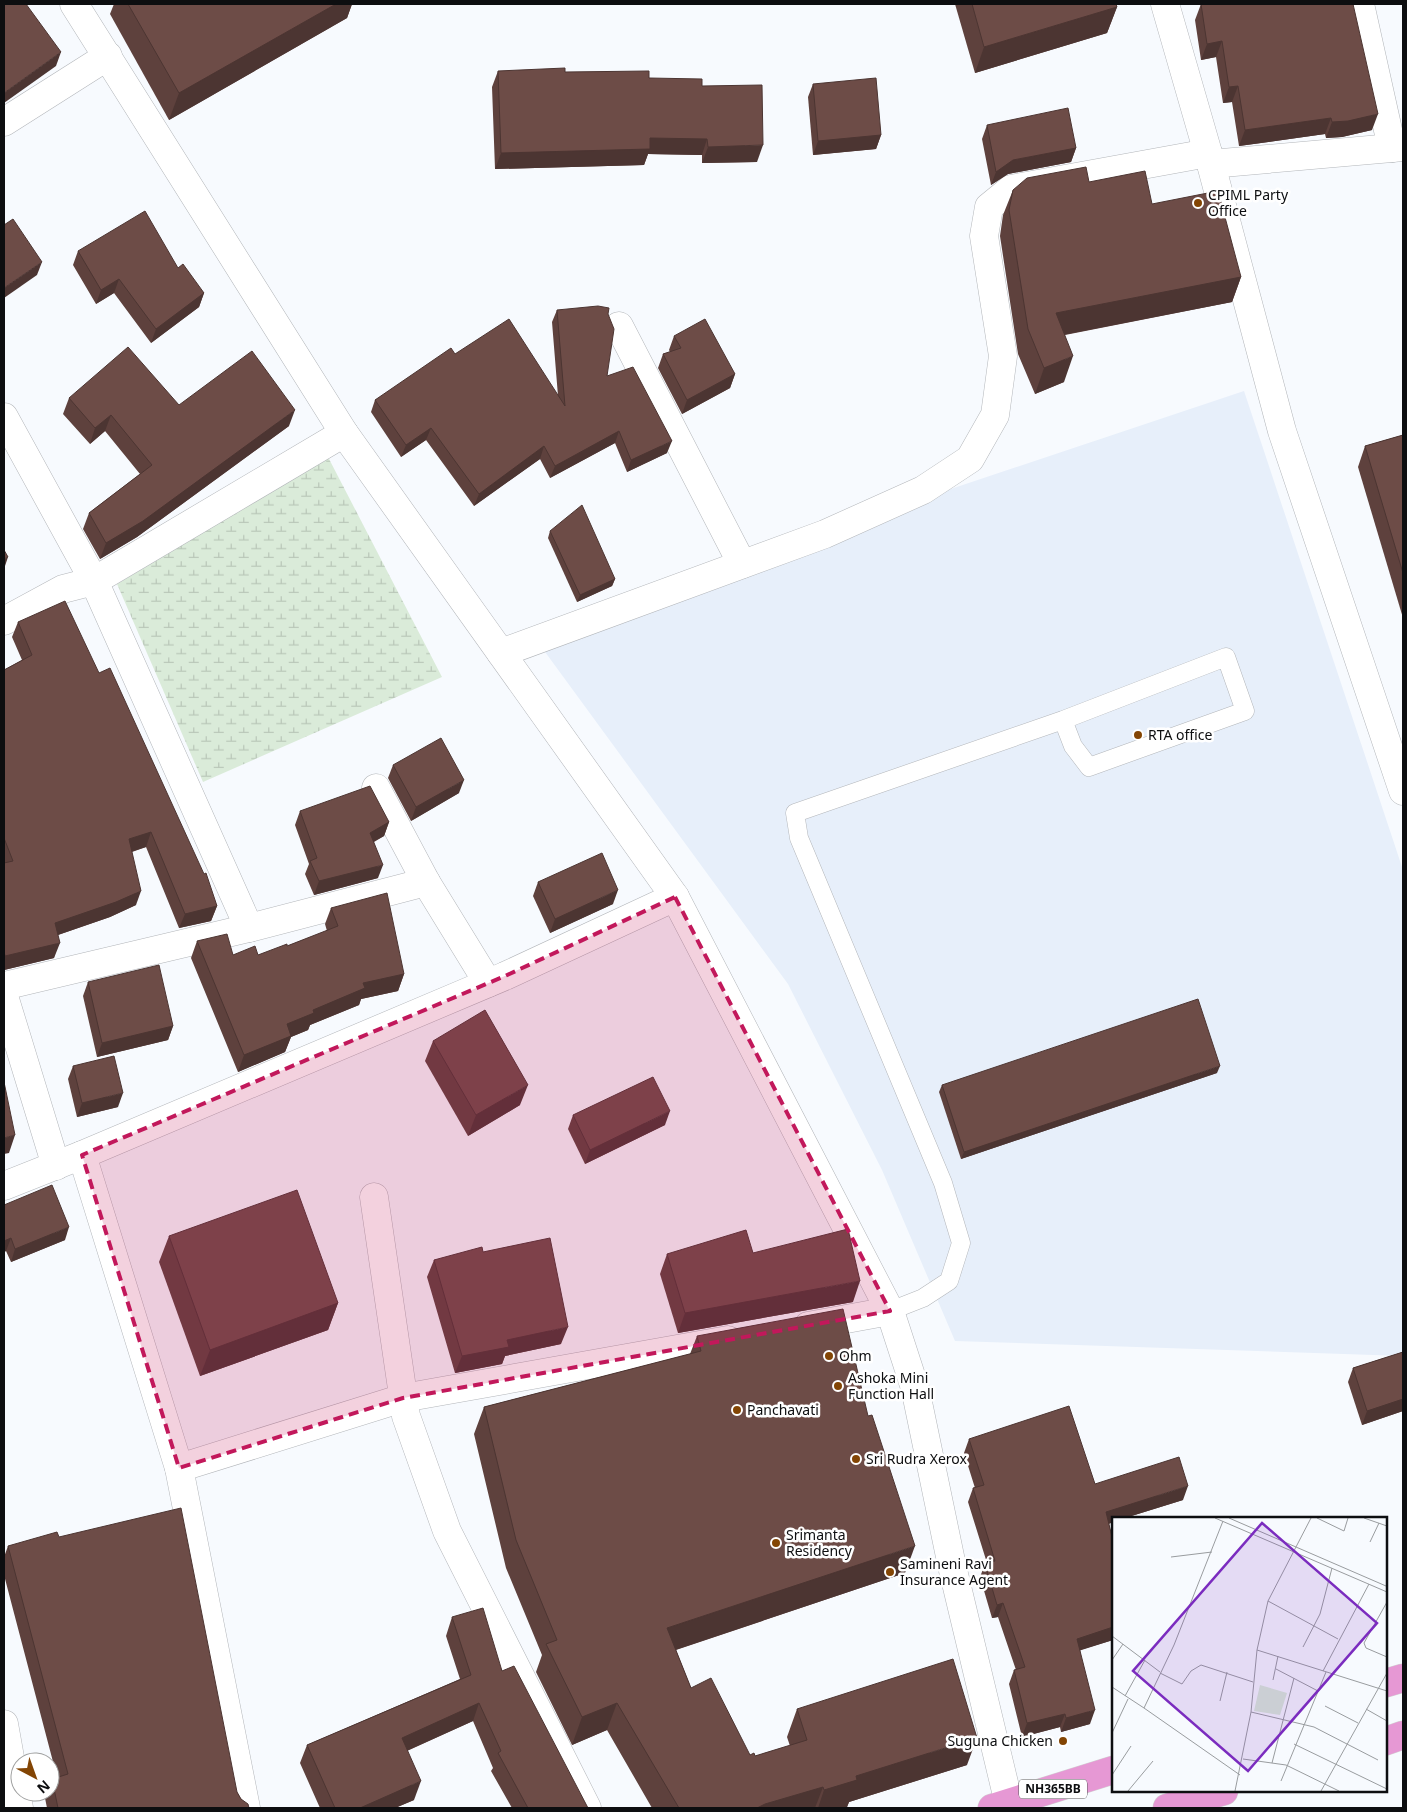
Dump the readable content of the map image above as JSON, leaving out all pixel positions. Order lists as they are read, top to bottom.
{
  "streets": {
    "highway": ["NH365BB"]
  },
  "places": [
    "CPIML Party Office",
    "RTA office",
    "Ohm",
    "Ashoka Mini Function Hall",
    "Panchavati",
    "Sri Rudra Xerox",
    "Srimanta Residency",
    "Samineni Ravi Insurance Agent",
    "Suguna Chicken"
  ],
  "north": "bottom right"
}
